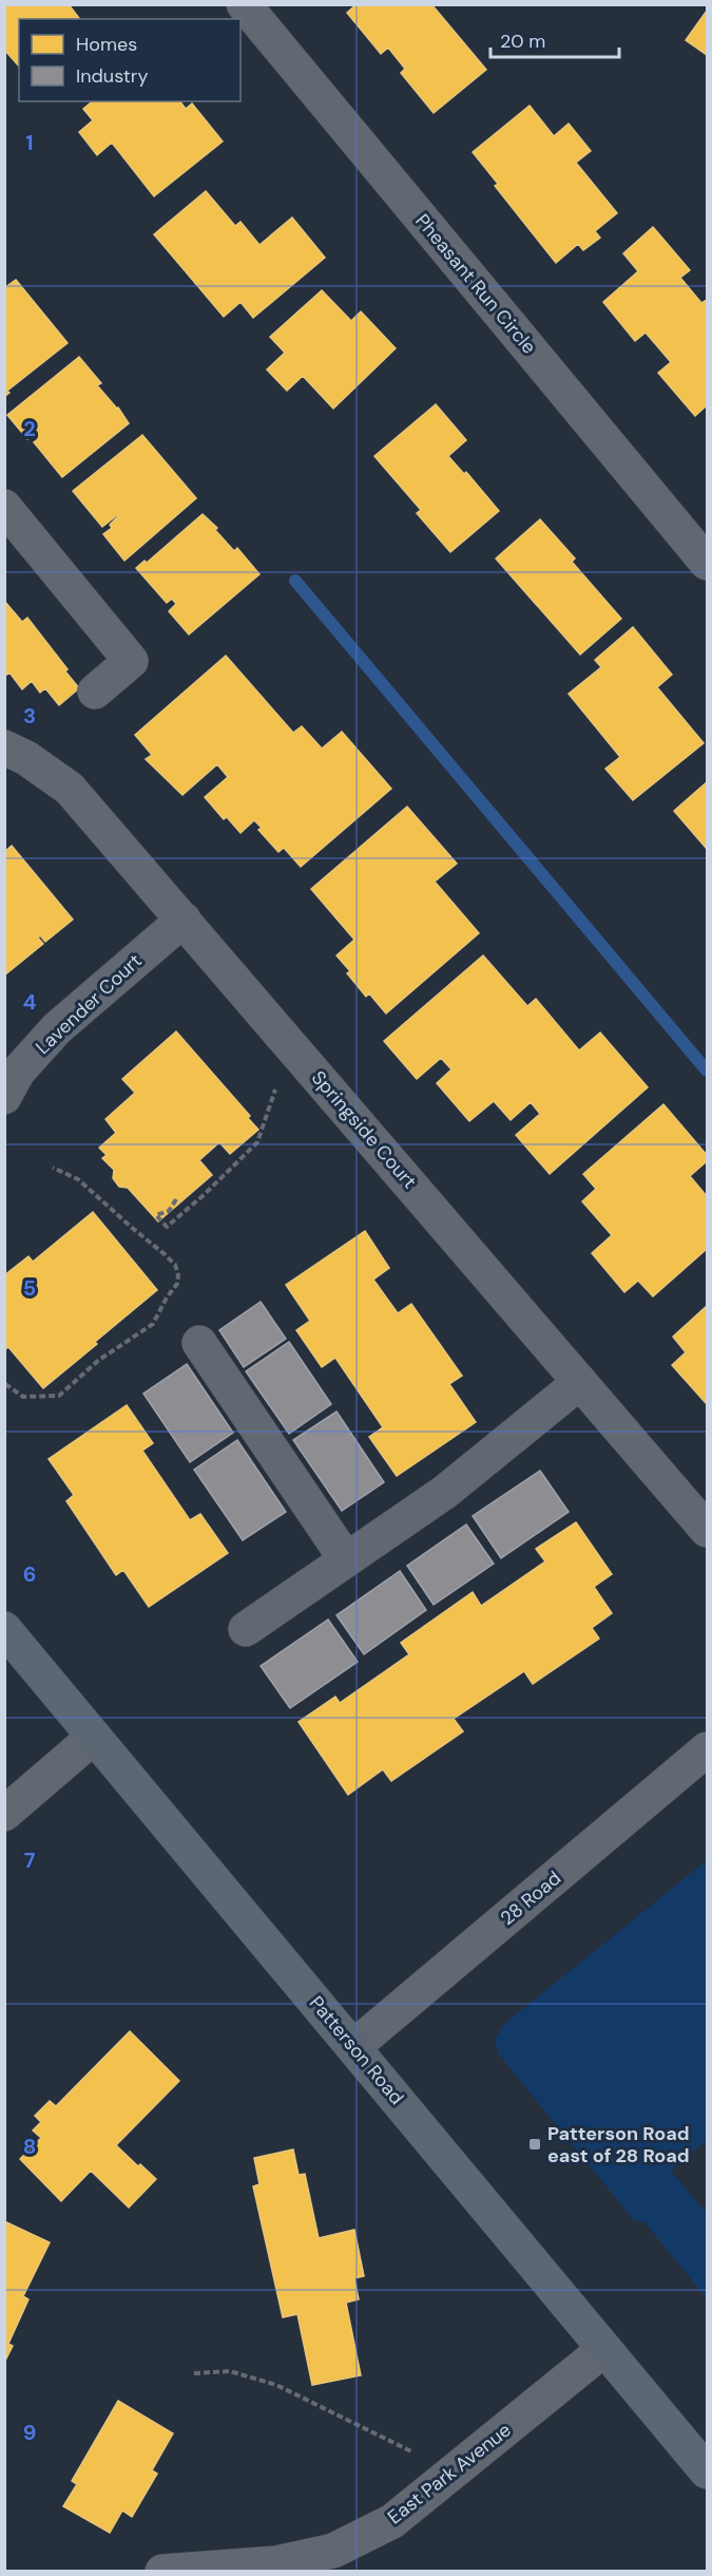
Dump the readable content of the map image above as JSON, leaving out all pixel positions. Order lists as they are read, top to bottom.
{
  "streets": {
    "main road": ["Patterson Road"],
    "street": [
      "Pheasant Run Circle",
      "Lavender Court",
      "Springside Court",
      "28 Road",
      "East Park Avenue"
    ]
  },
  "crossings": [
    ["Lavender Court", "Springside Court"],
    ["28 Road", "Patterson Road"],
    ["Patterson Road", "East Park Avenue"]
  ],
  "places": {
    "transit": ["Patterson Road east of 28 Road"]
  },
  "legend": ["Homes", "Industry"],
  "scale_bar": "20 m",
  "grid": {
    "rows": [
      "1",
      "2",
      "3",
      "4",
      "5",
      "6",
      "7",
      "8",
      "9"
    ]
  }
}
